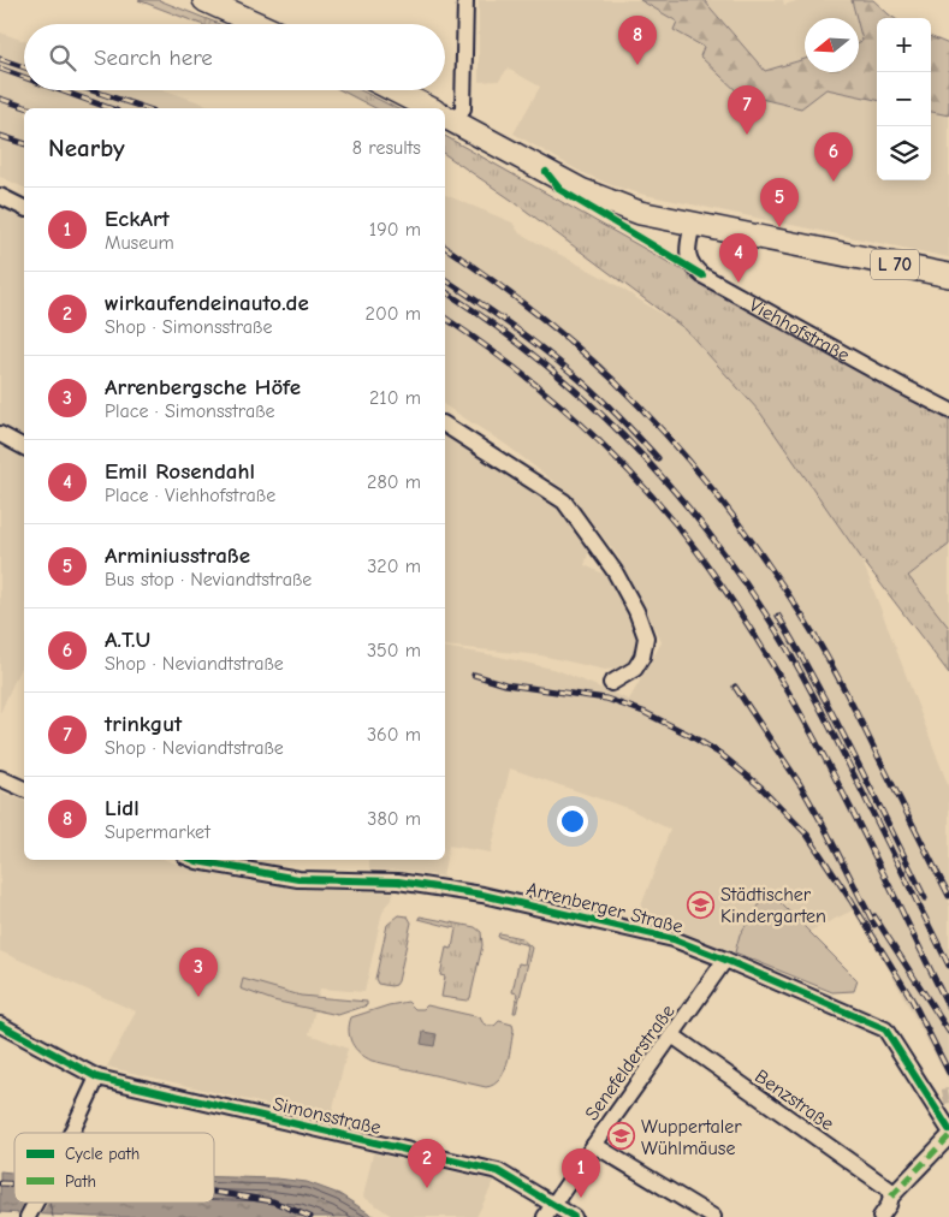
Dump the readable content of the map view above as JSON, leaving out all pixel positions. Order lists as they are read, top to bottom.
{
  "streets": {
    "main road": ["L 70"],
    "street": [
      "Viehhofstraße",
      "Arrenberger Straße",
      "Senefelderstraße",
      "Benzstraße",
      "Simonsstraße"
    ]
  },
  "crossings": [
    ["L 70", "Viehhofstraße"],
    ["Arrenberger Straße", "Senefelderstraße"],
    ["Senefelderstraße", "Benzstraße"],
    ["Senefelderstraße", "Simonsstraße"]
  ],
  "places": {
    "school or university": ["Städtischer Kindergarten", "Wuppertaler Wühlmäuse"]
  },
  "legend": ["Cycle path", "Path"],
  "north": "left",
  "page": {
    "pins": [
      "8",
      "7",
      "6",
      "5",
      "4",
      "3",
      "2",
      "1"
    ],
    "map_buttons": ["+", "−"],
    "search": "Search here",
    "heading": ["Nearby", "8 results"],
    "list": [
      {
        "mark": "1",
        "name": "EckArt",
        "note": "Museum",
        "value": "190 m"
      },
      {
        "mark": "2",
        "name": "wirkaufendeinauto.de",
        "note": "Shop · Simonsstraße",
        "value": "200 m"
      },
      {
        "mark": "3",
        "name": "Arrenbergsche Höfe",
        "note": "Place · Simonsstraße",
        "value": "210 m"
      },
      {
        "mark": "4",
        "name": "Emil Rosendahl",
        "note": "Place · Viehhofstraße",
        "value": "280 m"
      },
      {
        "mark": "5",
        "name": "Arminiusstraße",
        "note": "Bus stop · Neviandtstraße",
        "value": "320 m"
      },
      {
        "mark": "6",
        "name": "A.T.U",
        "note": "Shop · Neviandtstraße",
        "value": "350 m"
      },
      {
        "mark": "7",
        "name": "trinkgut",
        "note": "Shop · Neviandtstraße",
        "value": "360 m"
      },
      {
        "mark": "8",
        "name": "Lidl",
        "note": "Supermarket",
        "value": "380 m"
      }
    ]
  }
}
